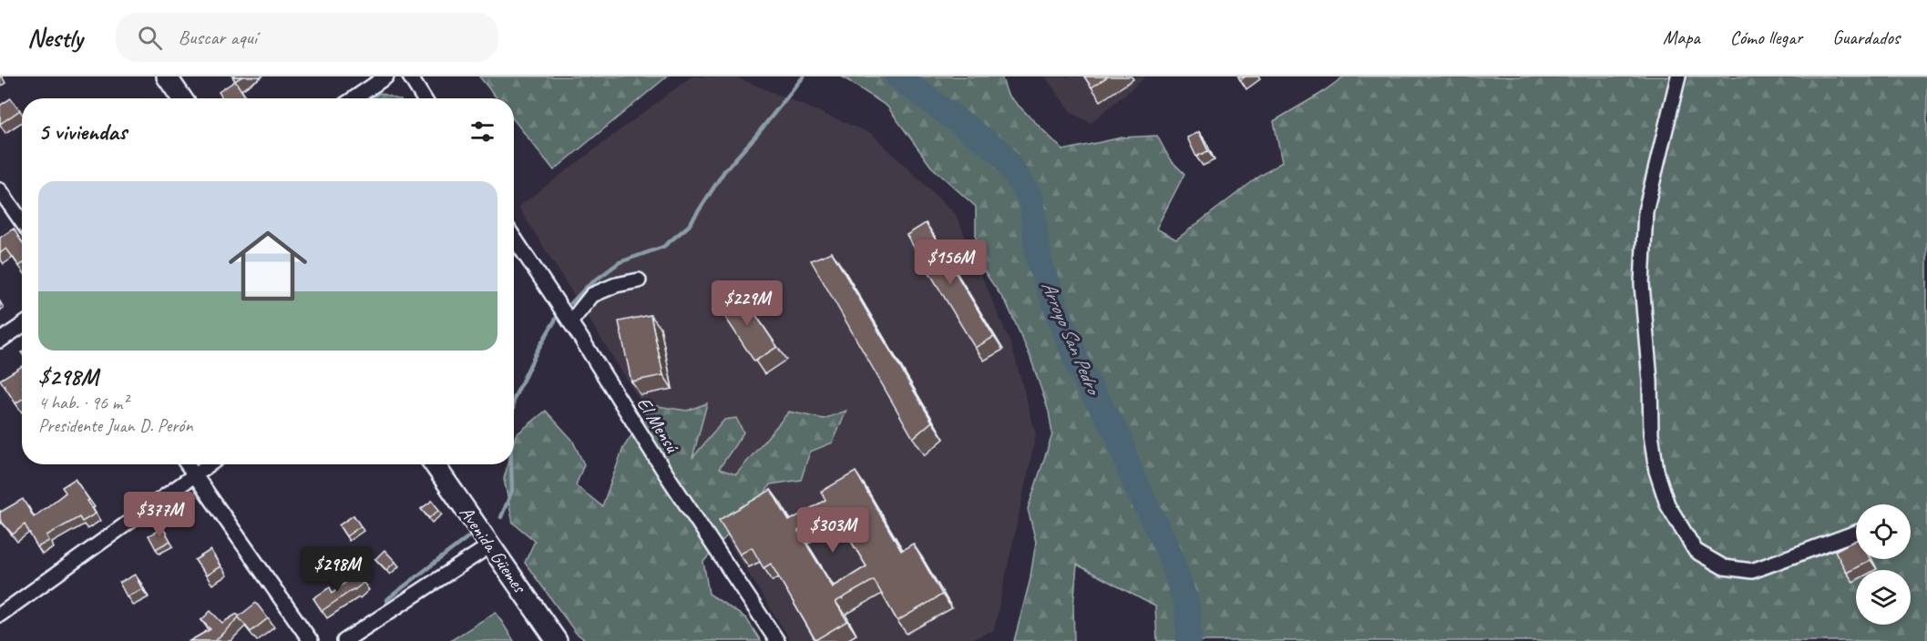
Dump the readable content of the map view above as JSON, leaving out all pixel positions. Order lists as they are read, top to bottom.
{
  "streets": {
    "main road": ["Avenida Güemes"],
    "street": ["El Mensú"]
  },
  "water": ["Arroyo San Pedro"],
  "page": {
    "header": "Nestly",
    "search": "Buscar aquí",
    "nav": ["Mapa", "Cómo llegar", "Guardados"],
    "heading": "5 viviendas",
    "list": [
      {
        "name": "$298M",
        "note": "4 hab. · 96 m² · Presidente Juan D. Perón"
      }
    ],
    "price": [
      "$156M",
      "$229M",
      "$377M",
      "$303M",
      "$298M"
    ]
  }
}
